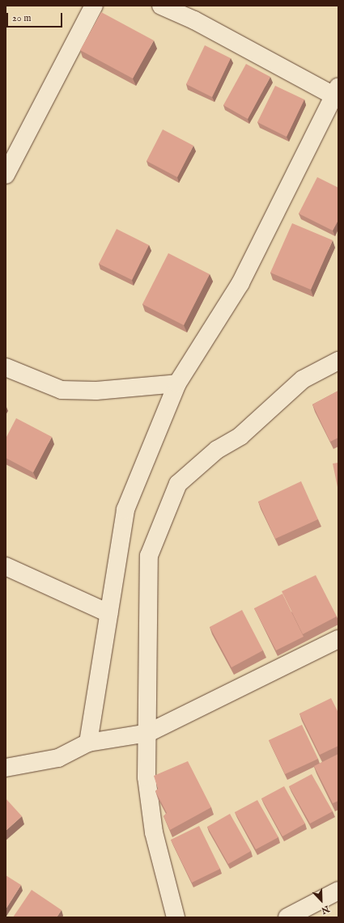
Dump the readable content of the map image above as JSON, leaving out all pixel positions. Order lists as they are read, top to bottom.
{
  "scale_bar": "20 m",
  "north": "bottom right"
}
